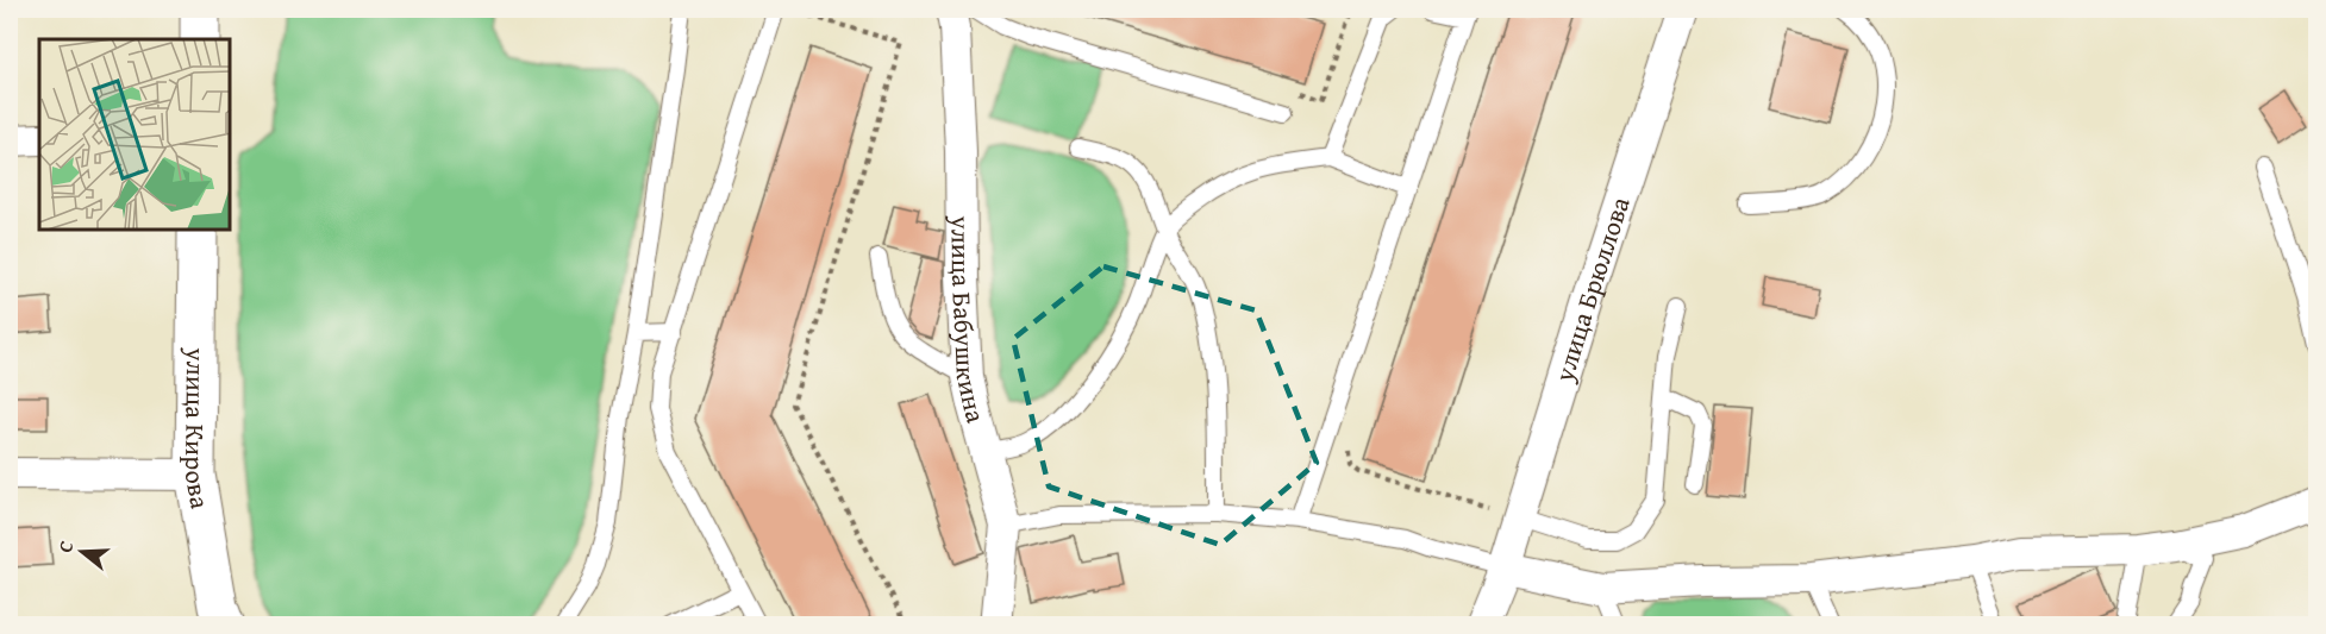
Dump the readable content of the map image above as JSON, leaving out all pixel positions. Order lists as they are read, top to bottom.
{
  "streets": {
    "main road": ["улица Кирова"],
    "street": ["улица Брюллова", "улица Бабушкина"]
  },
  "north": "left"
}
